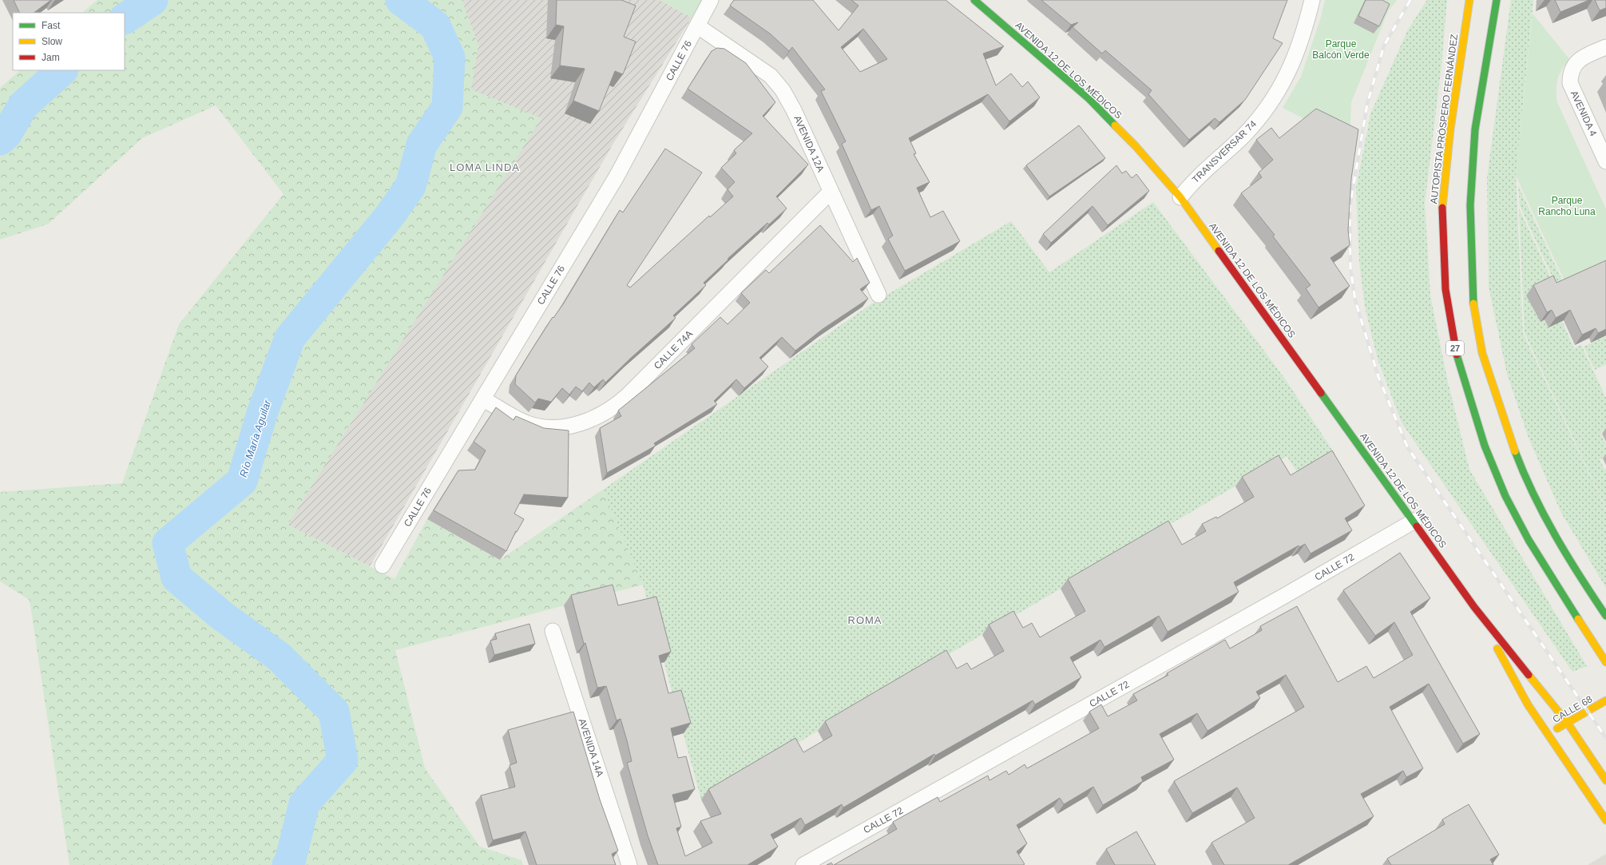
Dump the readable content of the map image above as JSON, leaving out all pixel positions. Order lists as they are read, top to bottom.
{
  "streets": {
    "main road": [
      "AVENIDA 12 DE LOS MÉDICOS",
      "AUTOPISTA PRÓSPERO FERNÁNDEZ",
      "27",
      "CALLE 68"
    ],
    "street": [
      "CALLE 76",
      "AVENIDA 4",
      "AVENIDA 12A",
      "TRANSVERSAR 74",
      "CALLE 74A",
      "CALLE 72",
      "AVENIDA 14A"
    ]
  },
  "crossings": [
    ["CALLE 76", "AVENIDA 12A"],
    ["CALLE 76", "CALLE 74A"],
    ["AVENIDA 12 DE LOS MÉDICOS", "TRANSVERSAR 74"],
    ["AVENIDA 12 DE LOS MÉDICOS", "CALLE 72"],
    ["AVENIDA 12 DE LOS MÉDICOS", "CALLE 68"],
    ["AVENIDA 12A", "CALLE 74A"]
  ],
  "districts": ["LOMA LINDA", "ROMA"],
  "water": ["Río María Aguilar"],
  "parks": ["Parque Balcón Verde", "Parque Rancho Luna"],
  "legend": ["Fast", "Slow", "Jam"]
}
